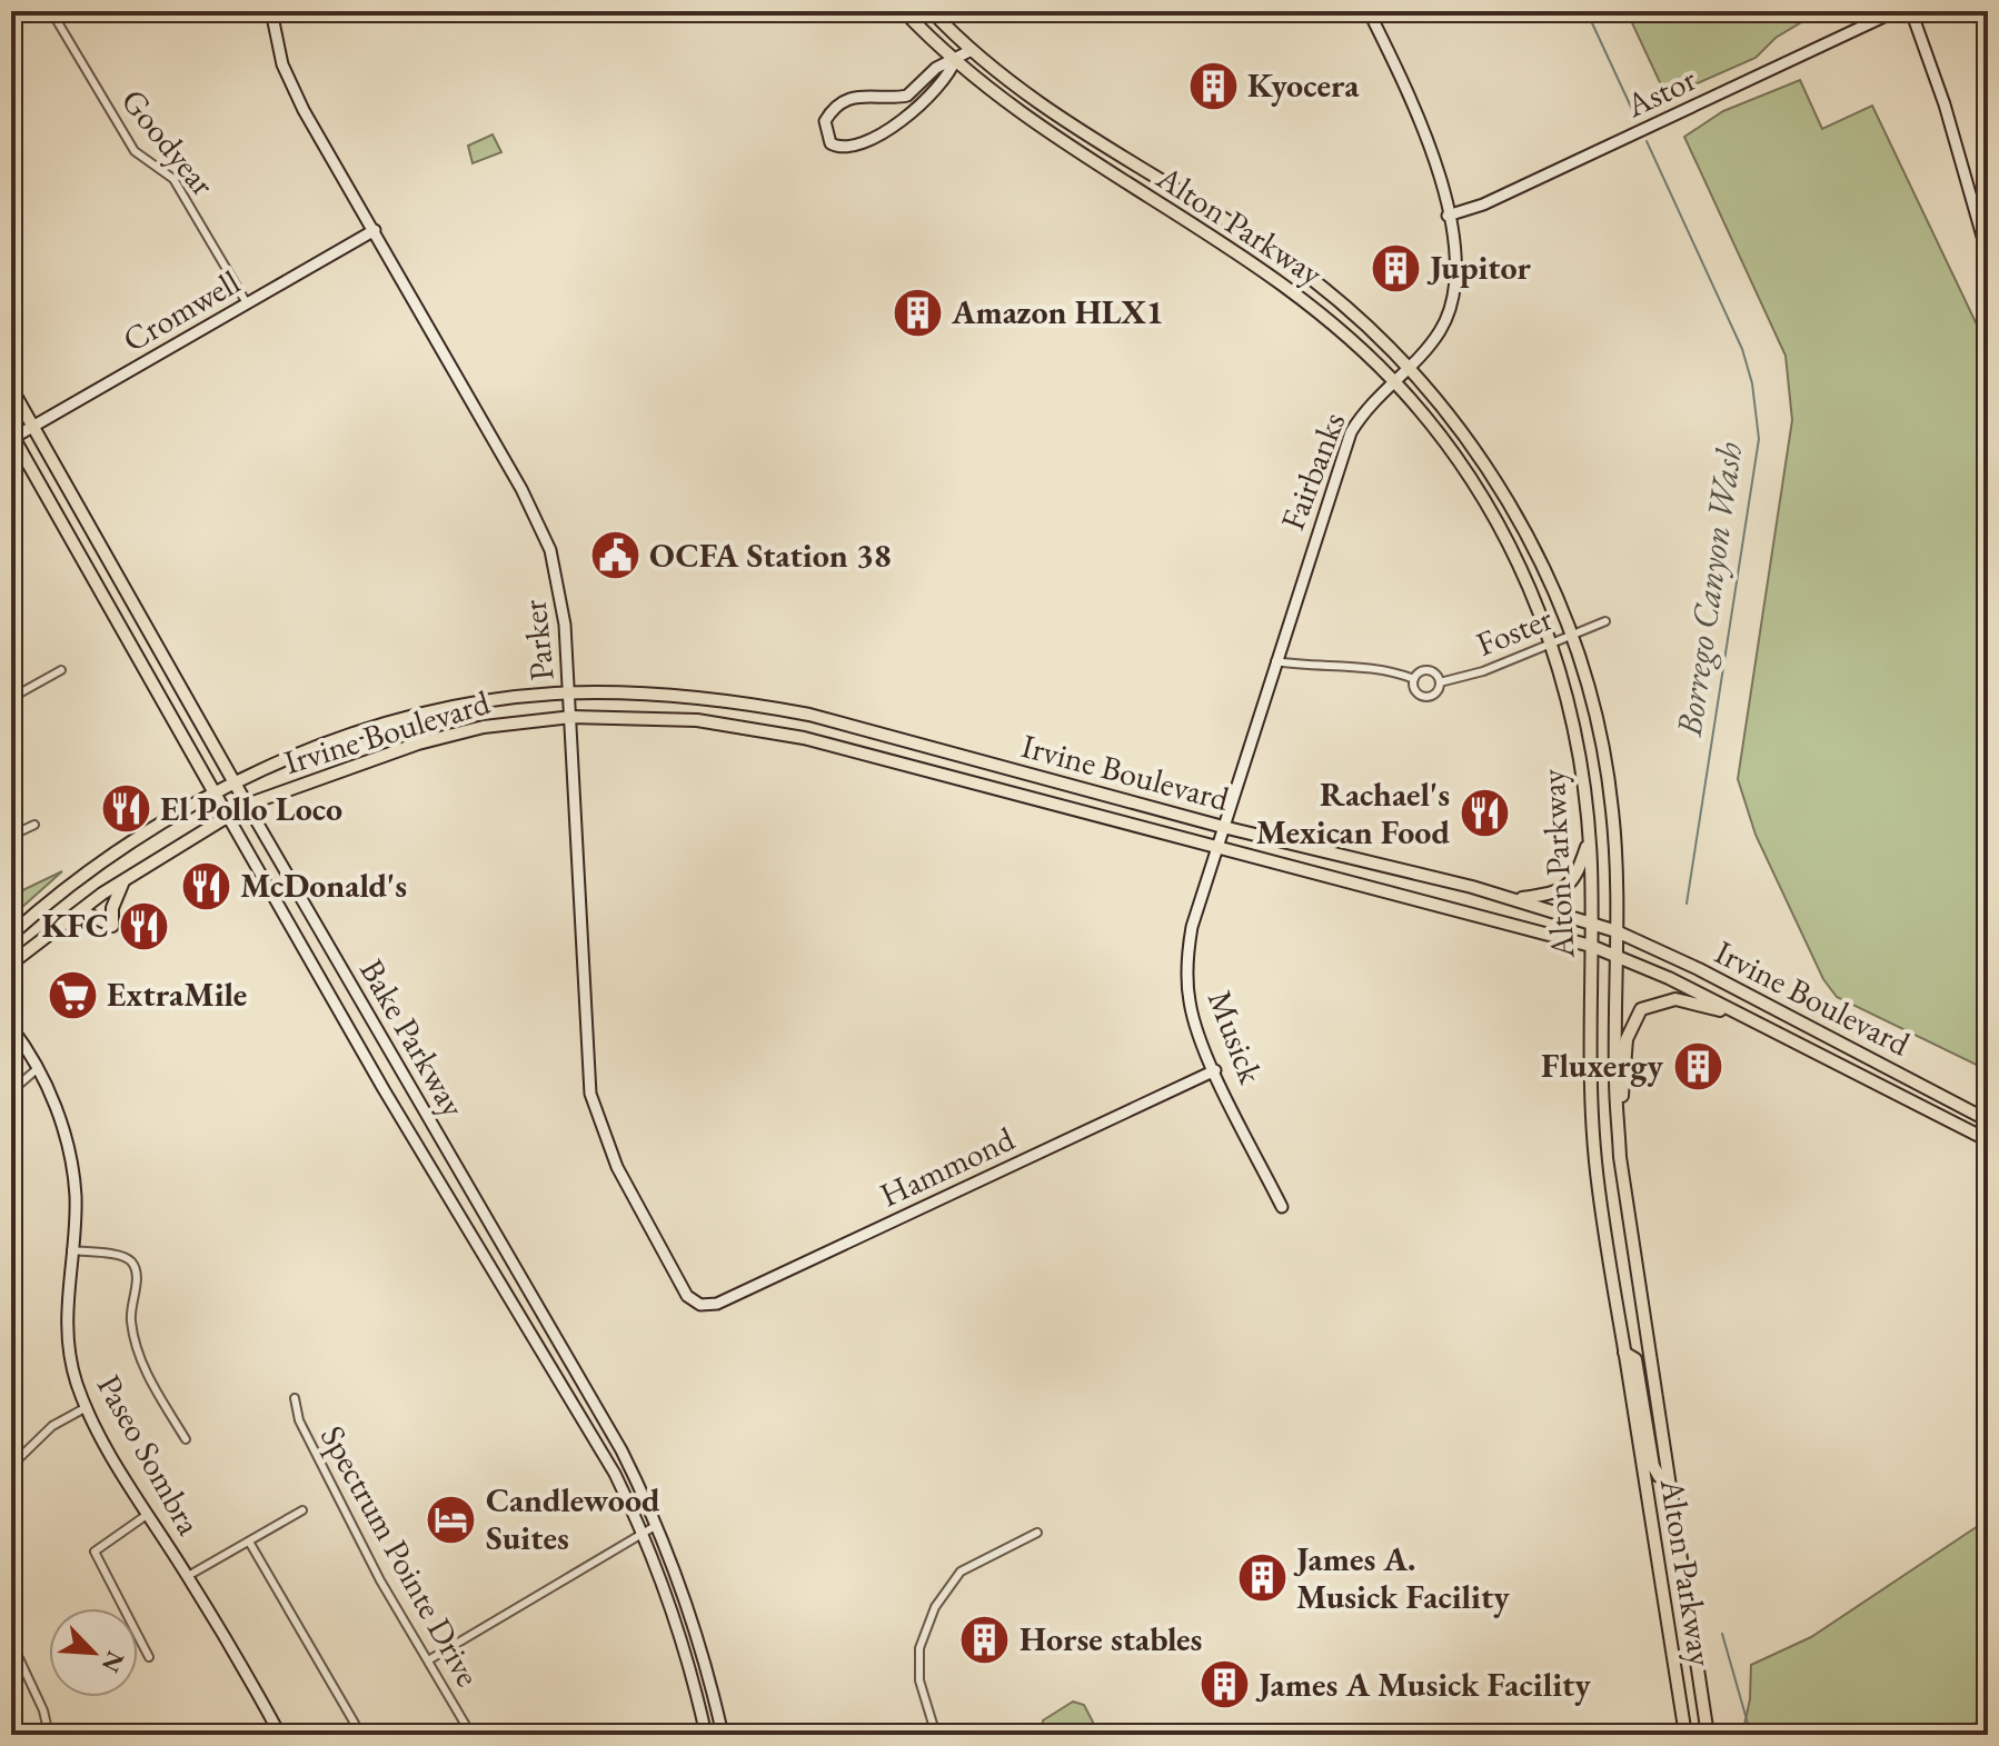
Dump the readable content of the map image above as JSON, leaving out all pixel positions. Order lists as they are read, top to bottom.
{
  "streets": {
    "main road": ["Alton Parkway", "Irvine Boulevard", "Bake Parkway"],
    "street": [
      "Astor",
      "Goodyear",
      "Cromwell",
      "Fairbanks",
      "Foster",
      "Parker",
      "Musick",
      "Hammond",
      "Paseo Sombra",
      "Spectrum Pointe Drive"
    ]
  },
  "crossings": [
    ["Astor", "Fairbanks"],
    ["Goodyear", "Cromwell"],
    ["Alton Parkway", "Fairbanks"],
    ["Alton Parkway", "Foster"],
    ["Alton Parkway", "Irvine Boulevard"],
    ["Cromwell", "Parker"],
    ["Cromwell", "Bake Parkway"],
    ["Fairbanks", "Irvine Boulevard"],
    ["Fairbanks", "Musick"],
    ["Parker", "Irvine Boulevard"],
    ["Parker", "Hammond"],
    ["Irvine Boulevard", "Musick"],
    ["Irvine Boulevard", "Bake Parkway"],
    ["Musick", "Hammond"]
  ],
  "water": ["Borrego Canyon Wash"],
  "places": {
    "building": [
      "Kyocera",
      "Jupitor",
      "Amazon HLX1",
      "Fluxergy",
      "James A. Musick Facility",
      "Horse stables",
      "James A Musick Facility"
    ],
    "public building": ["OCFA Station 38"],
    "restaurant": [
      "El Pollo Loco",
      "Rachael's Mexican Food",
      "McDonald's",
      "KFC"
    ],
    "supermarket": ["ExtraMile"],
    "hotel": ["Candlewood Suites"]
  },
  "north": "bottom right"
}
